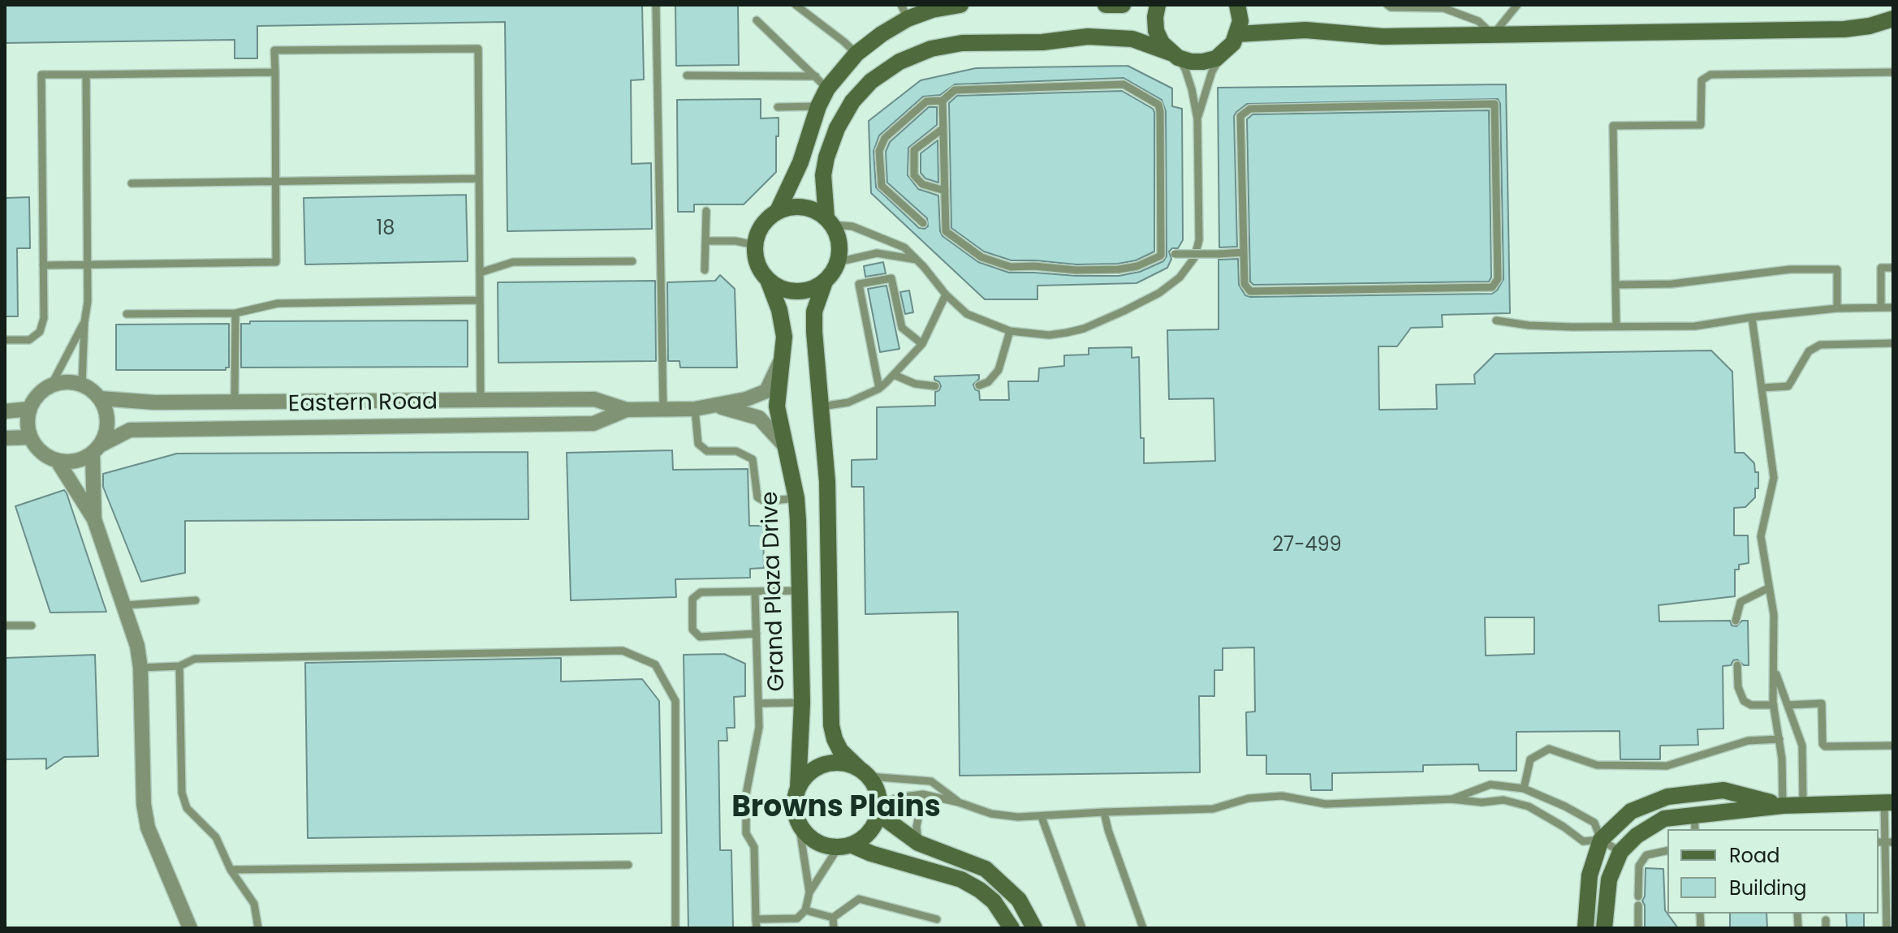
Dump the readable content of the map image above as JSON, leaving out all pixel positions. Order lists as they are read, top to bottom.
{
  "streets": {
    "street": ["Eastern Road", "Grand Plaza Drive"]
  },
  "crossings": [
    ["Eastern Road", "Grand Plaza Drive"]
  ],
  "districts": ["Browns Plains"],
  "house_numbers": ["18", "27-499"],
  "legend": ["Road", "Building"]
}
